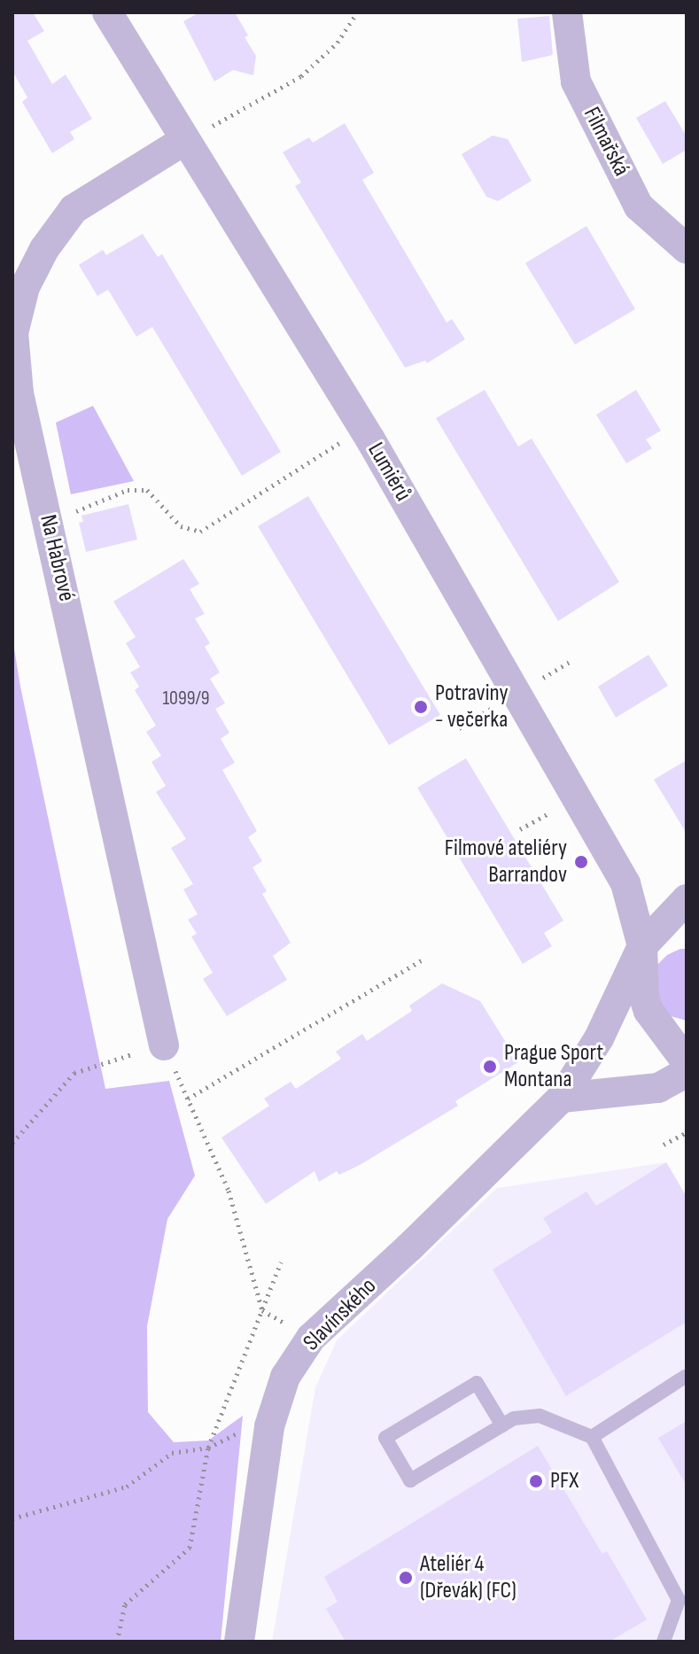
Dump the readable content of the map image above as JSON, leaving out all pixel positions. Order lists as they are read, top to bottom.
{
  "streets": {
    "street": [
      "Filmařská",
      "Lumiérů",
      "Na Habrové",
      "Slavínského"
    ]
  },
  "crossings": [
    ["Lumiérů", "Na Habrové"],
    ["Lumiérů", "Slavínského"]
  ],
  "places": [
    "Potraviny - večerka",
    "Filmové ateliéry Barrandov",
    "Prague Sport Montana",
    "PFX",
    "Ateliér 4 (Dřevák) (FC)"
  ],
  "house_numbers": ["1099/9"]
}
